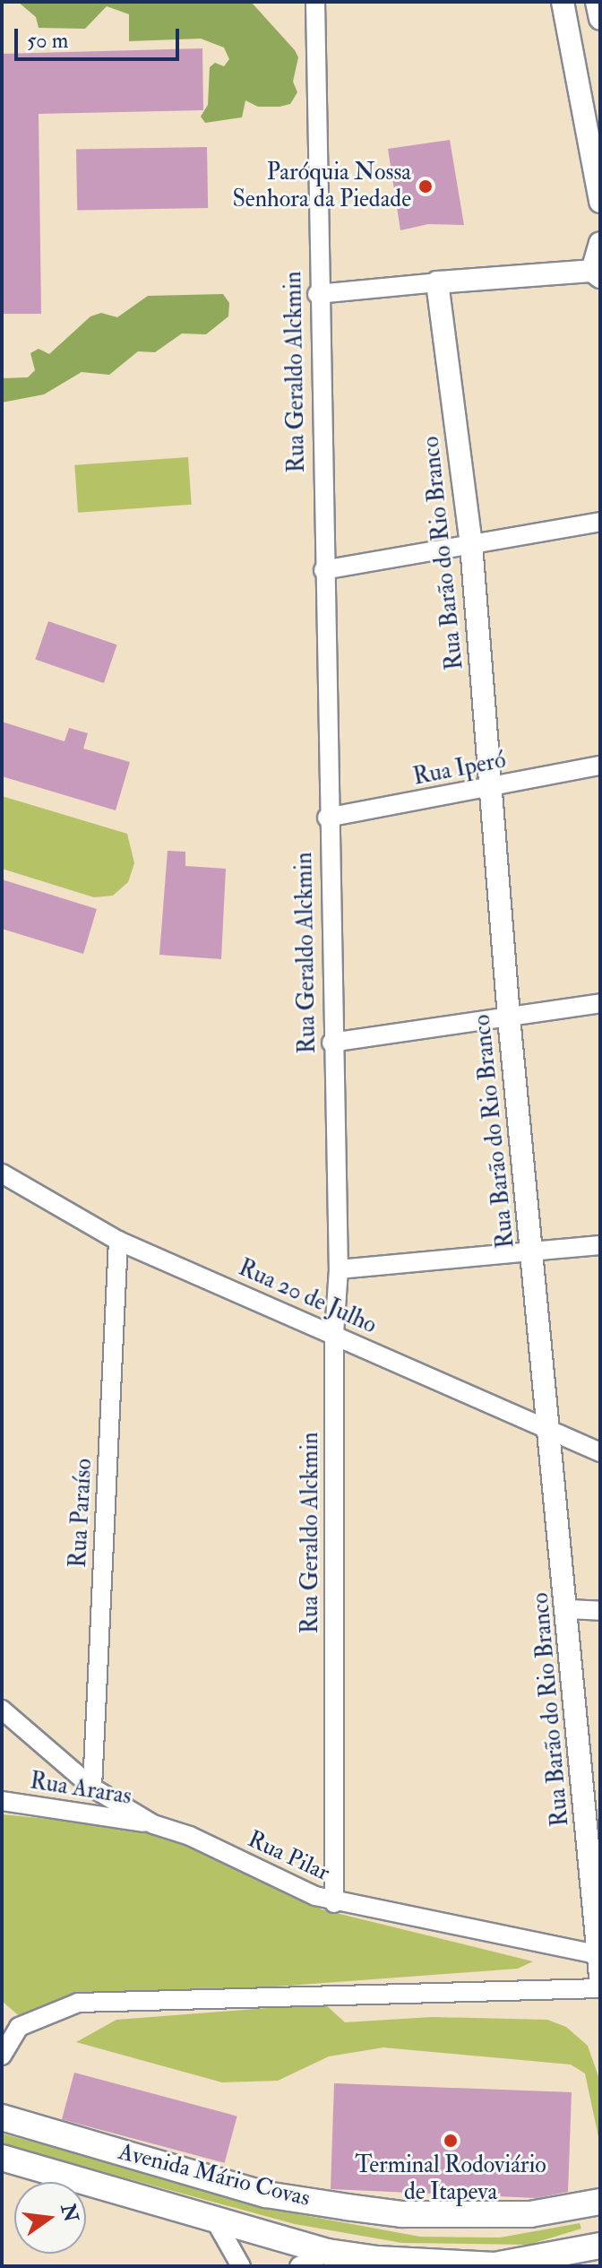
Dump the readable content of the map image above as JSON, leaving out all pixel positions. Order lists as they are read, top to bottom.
{
  "streets": {
    "main road": ["Avenida Mário Covas"],
    "street": [
      "Rua Geraldo Alckmin",
      "Rua Barão do Rio Branco",
      "Rua Iperó",
      "Rua 20 de Julho",
      "Rua Paraíso",
      "Rua Araras",
      "Rua Pilar"
    ]
  },
  "crossings": [
    ["Rua Geraldo Alckmin", "Rua Iperó"],
    ["Rua Geraldo Alckmin", "Rua 20 de Julho"],
    ["Rua Geraldo Alckmin", "Rua Pilar"],
    ["Rua Barão do Rio Branco", "Rua Iperó"],
    ["Rua Barão do Rio Branco", "Rua 20 de Julho"],
    ["Rua Barão do Rio Branco", "Rua Pilar"],
    ["Rua 20 de Julho", "Rua Paraíso"],
    ["Rua Paraíso", "Rua Pilar"],
    ["Rua Araras", "Rua Pilar"]
  ],
  "places": ["Paróquia Nossa Senhora da Piedade", "Terminal Rodoviário de Itapeva"],
  "scale_bar": "50 m",
  "north": "right"
}
